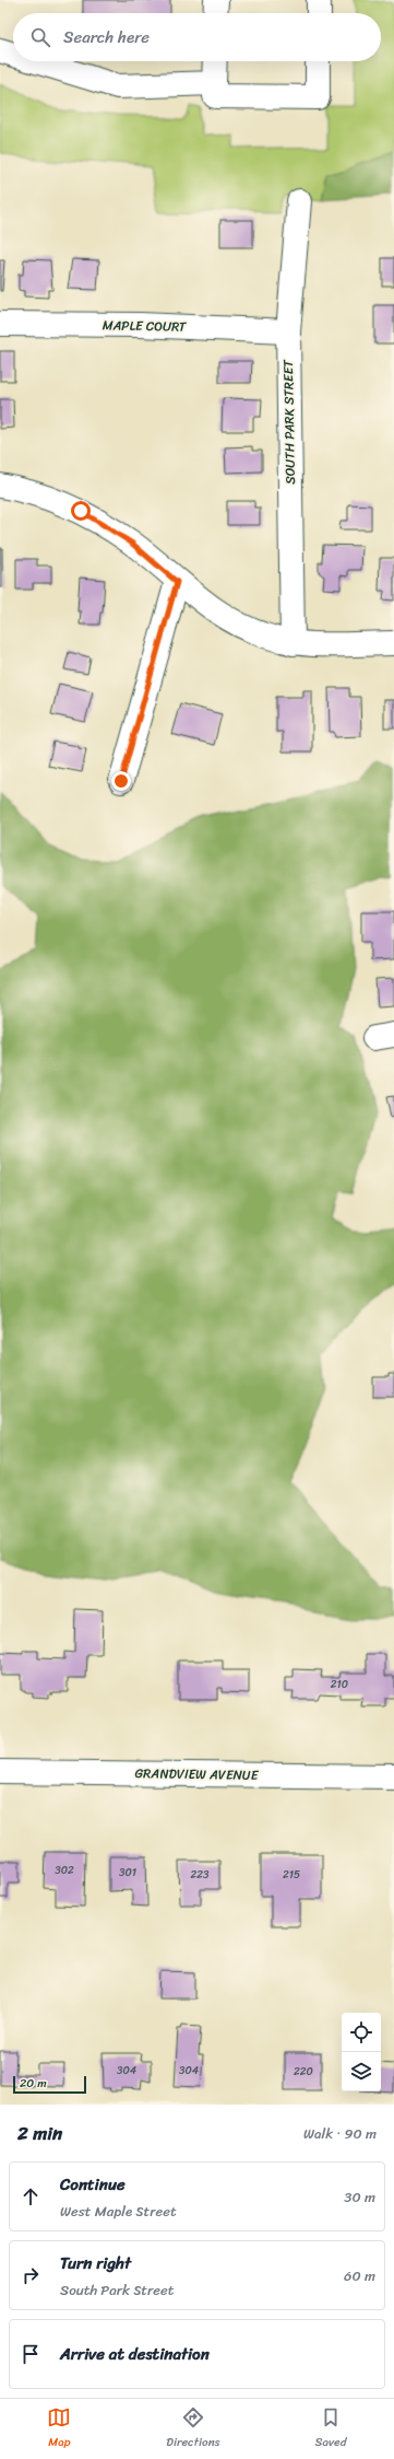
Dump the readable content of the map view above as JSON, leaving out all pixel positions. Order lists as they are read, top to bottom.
{
  "streets": {
    "street": ["MAPLE COURT", "SOUTH PARK STREET", "GRANDVIEW AVENUE"]
  },
  "crossings": [
    ["MAPLE COURT", "SOUTH PARK STREET"]
  ],
  "house_numbers": [
    "210",
    "302",
    "301",
    "223",
    "215",
    "304",
    "304",
    "220"
  ],
  "scale_bar": "20 m",
  "page": {
    "search": "Search here",
    "scale": "20 m",
    "heading": ["2 min", "Walk · 90 m"],
    "list": [
      ["Continue", "West Maple Street", "30 m"],
      ["Turn right", "South Park Street", "60 m"],
      "Arrive at destination"
    ],
    "nav": ["Map", "Directions", "Saved"]
  }
}
